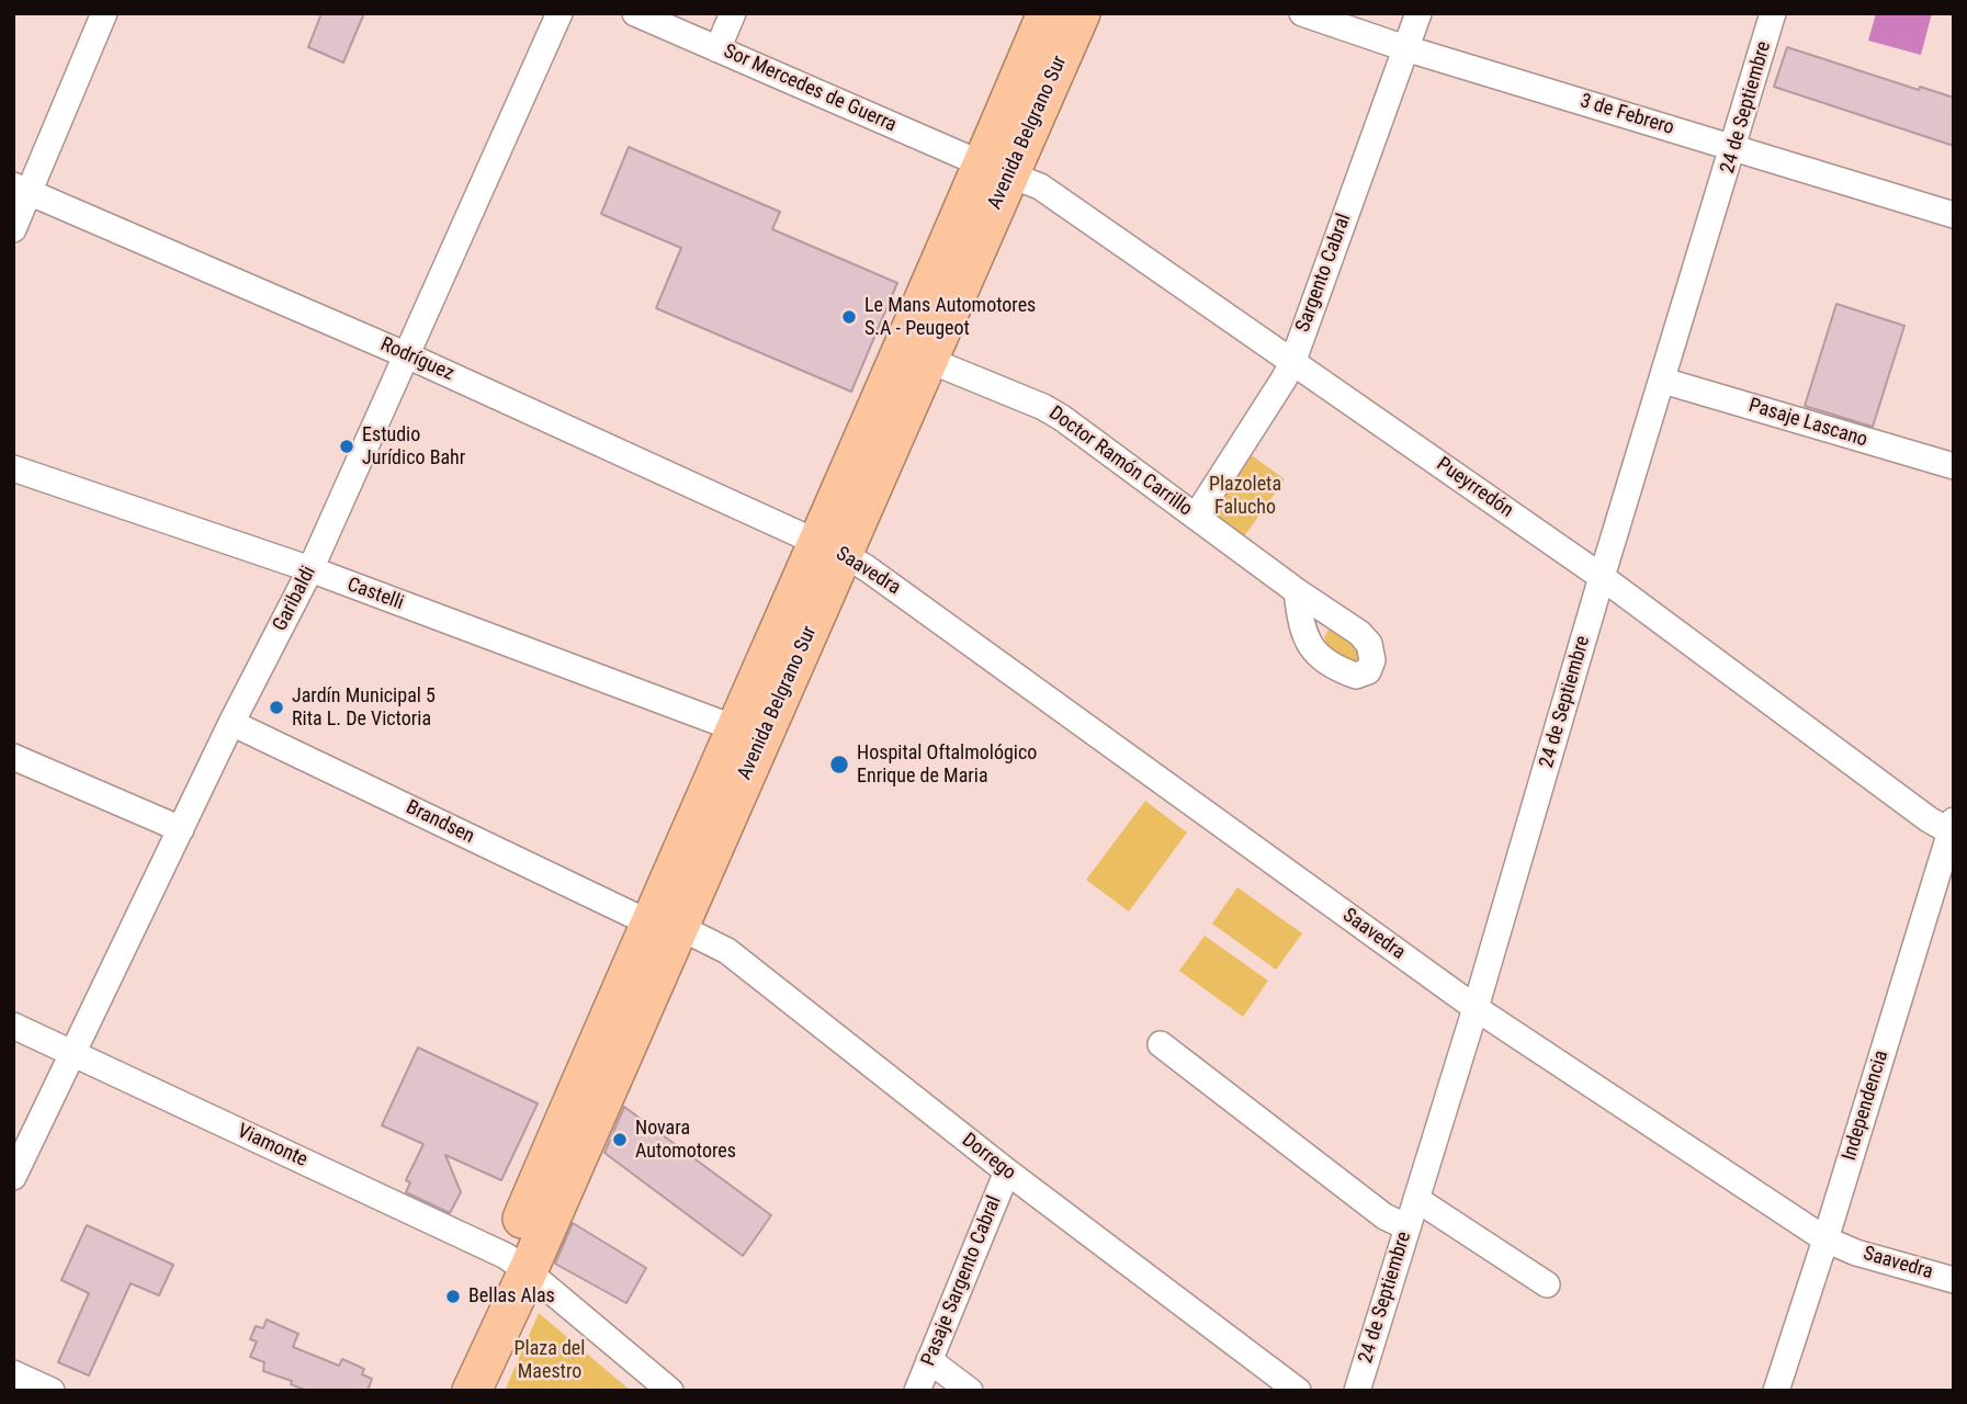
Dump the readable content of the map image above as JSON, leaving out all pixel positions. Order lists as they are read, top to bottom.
{
  "streets": {
    "highway": ["Avenida Belgrano Sur"],
    "street": [
      "Sor Mercedes de Guerra",
      "24 de Septiembre",
      "3 de Febrero",
      "Sargento Cabral",
      "Rodríguez",
      "Pasaje Lascano",
      "Doctor Ramón Carrillo",
      "Pueyrredón",
      "Saavedra",
      "Castelli",
      "Garibaldi",
      "Brandsen",
      "Independencia",
      "Viamonte",
      "Dorrego",
      "Pasaje Sargento Cabral"
    ]
  },
  "crossings": [
    ["Sor Mercedes de Guerra", "Avenida Belgrano Sur"],
    ["Sor Mercedes de Guerra", "Pueyrredón"],
    ["24 de Septiembre", "3 de Febrero"],
    ["24 de Septiembre", "Pasaje Lascano"],
    ["24 de Septiembre", "Pueyrredón"],
    ["24 de Septiembre", "Saavedra"],
    ["3 de Febrero", "Sargento Cabral"],
    ["Avenida Belgrano Sur", "Rodríguez"],
    ["Avenida Belgrano Sur", "Doctor Ramón Carrillo"],
    ["Avenida Belgrano Sur", "Pueyrredón"],
    ["Avenida Belgrano Sur", "Saavedra"],
    ["Avenida Belgrano Sur", "Castelli"],
    ["Avenida Belgrano Sur", "Brandsen"],
    ["Avenida Belgrano Sur", "Viamonte"],
    ["Avenida Belgrano Sur", "Dorrego"],
    ["Sargento Cabral", "Doctor Ramón Carrillo"],
    ["Sargento Cabral", "Pueyrredón"],
    ["Rodríguez", "Saavedra"],
    ["Rodríguez", "Garibaldi"],
    ["Pueyrredón", "Independencia"],
    ["Saavedra", "Independencia"],
    ["Castelli", "Garibaldi"],
    ["Garibaldi", "Brandsen"],
    ["Garibaldi", "Viamonte"],
    ["Brandsen", "Dorrego"],
    ["Dorrego", "Pasaje Sargento Cabral"]
  ],
  "parks": ["Plazoleta Falucho", "Plaza del Maestro"],
  "places": [
    "Le Mans Automotores S.A - Peugeot",
    "Estudio Jurídico Bahr",
    "Jardín Municipal 5 Rita L. De Victoria",
    "Hospital Oftalmológico Enrique de Maria",
    "Novara Automotores",
    "Bellas Alas"
  ]
}
